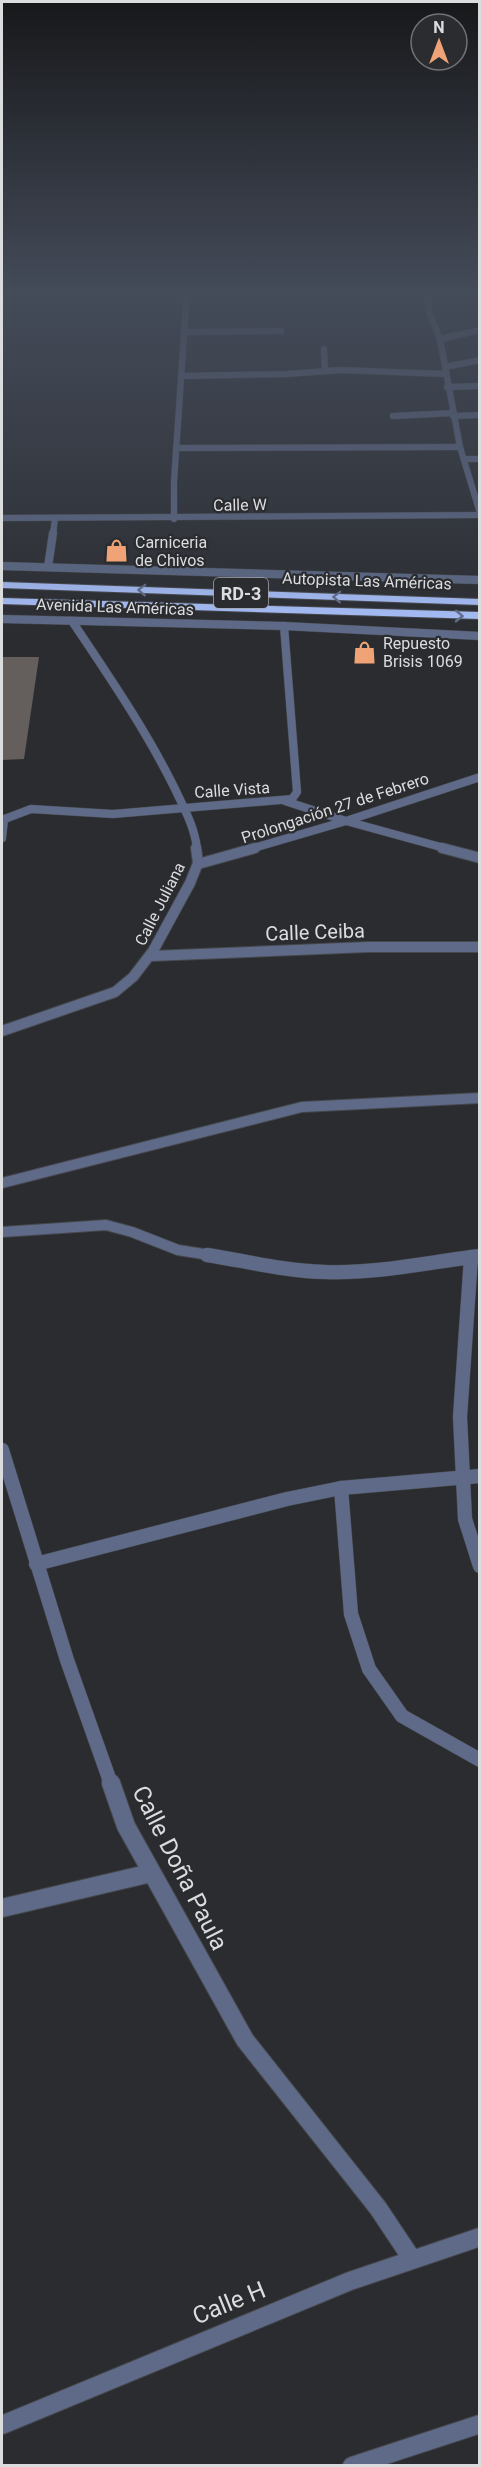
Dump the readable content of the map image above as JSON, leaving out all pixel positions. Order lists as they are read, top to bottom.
{
  "streets": {
    "highway": ["Autopista Las Américas", "RD-3"],
    "street": [
      "Calle W",
      "Avenida Las Américas",
      "Calle Vista",
      "Prolongación 27 de Febrero",
      "Calle Juliana",
      "Calle Ceiba",
      "Calle Doña Paula",
      "Calle H"
    ]
  },
  "crossings": [
    ["Avenida Las Américas", "Calle Vista"],
    ["Avenida Las Américas", "Calle Juliana"],
    ["Calle Vista", "Calle Juliana"],
    ["Prolongación 27 de Febrero", "Calle Juliana"],
    ["Calle Juliana", "Calle Ceiba"],
    ["Calle Doña Paula", "Calle H"]
  ],
  "places": {
    "shop": ["Carniceria de Chivos", "Repuesto Brisis 1069"]
  },
  "north": "top"
}
